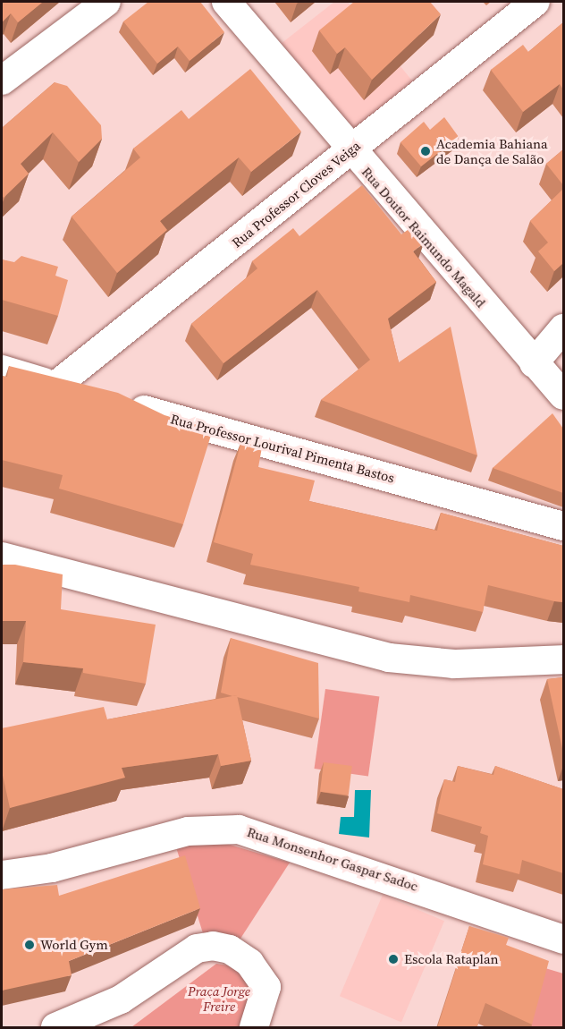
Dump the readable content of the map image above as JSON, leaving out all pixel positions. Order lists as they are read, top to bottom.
{
  "streets": {
    "street": [
      "Rua Professor Cloves Veiga",
      "Rua Doutor Raimundo Magald",
      "Rua Professor Lourival Pimenta Bastos",
      "Rua Monsenhor Gaspar Sadoc"
    ]
  },
  "crossings": [
    ["Rua Professor Cloves Veiga", "Rua Doutor Raimundo Magald"]
  ],
  "parks": ["Praça Jorge Freire"],
  "places": ["Academia Bahiana de Dança de Salão", "World Gym", "Escola Rataplan"]
}
